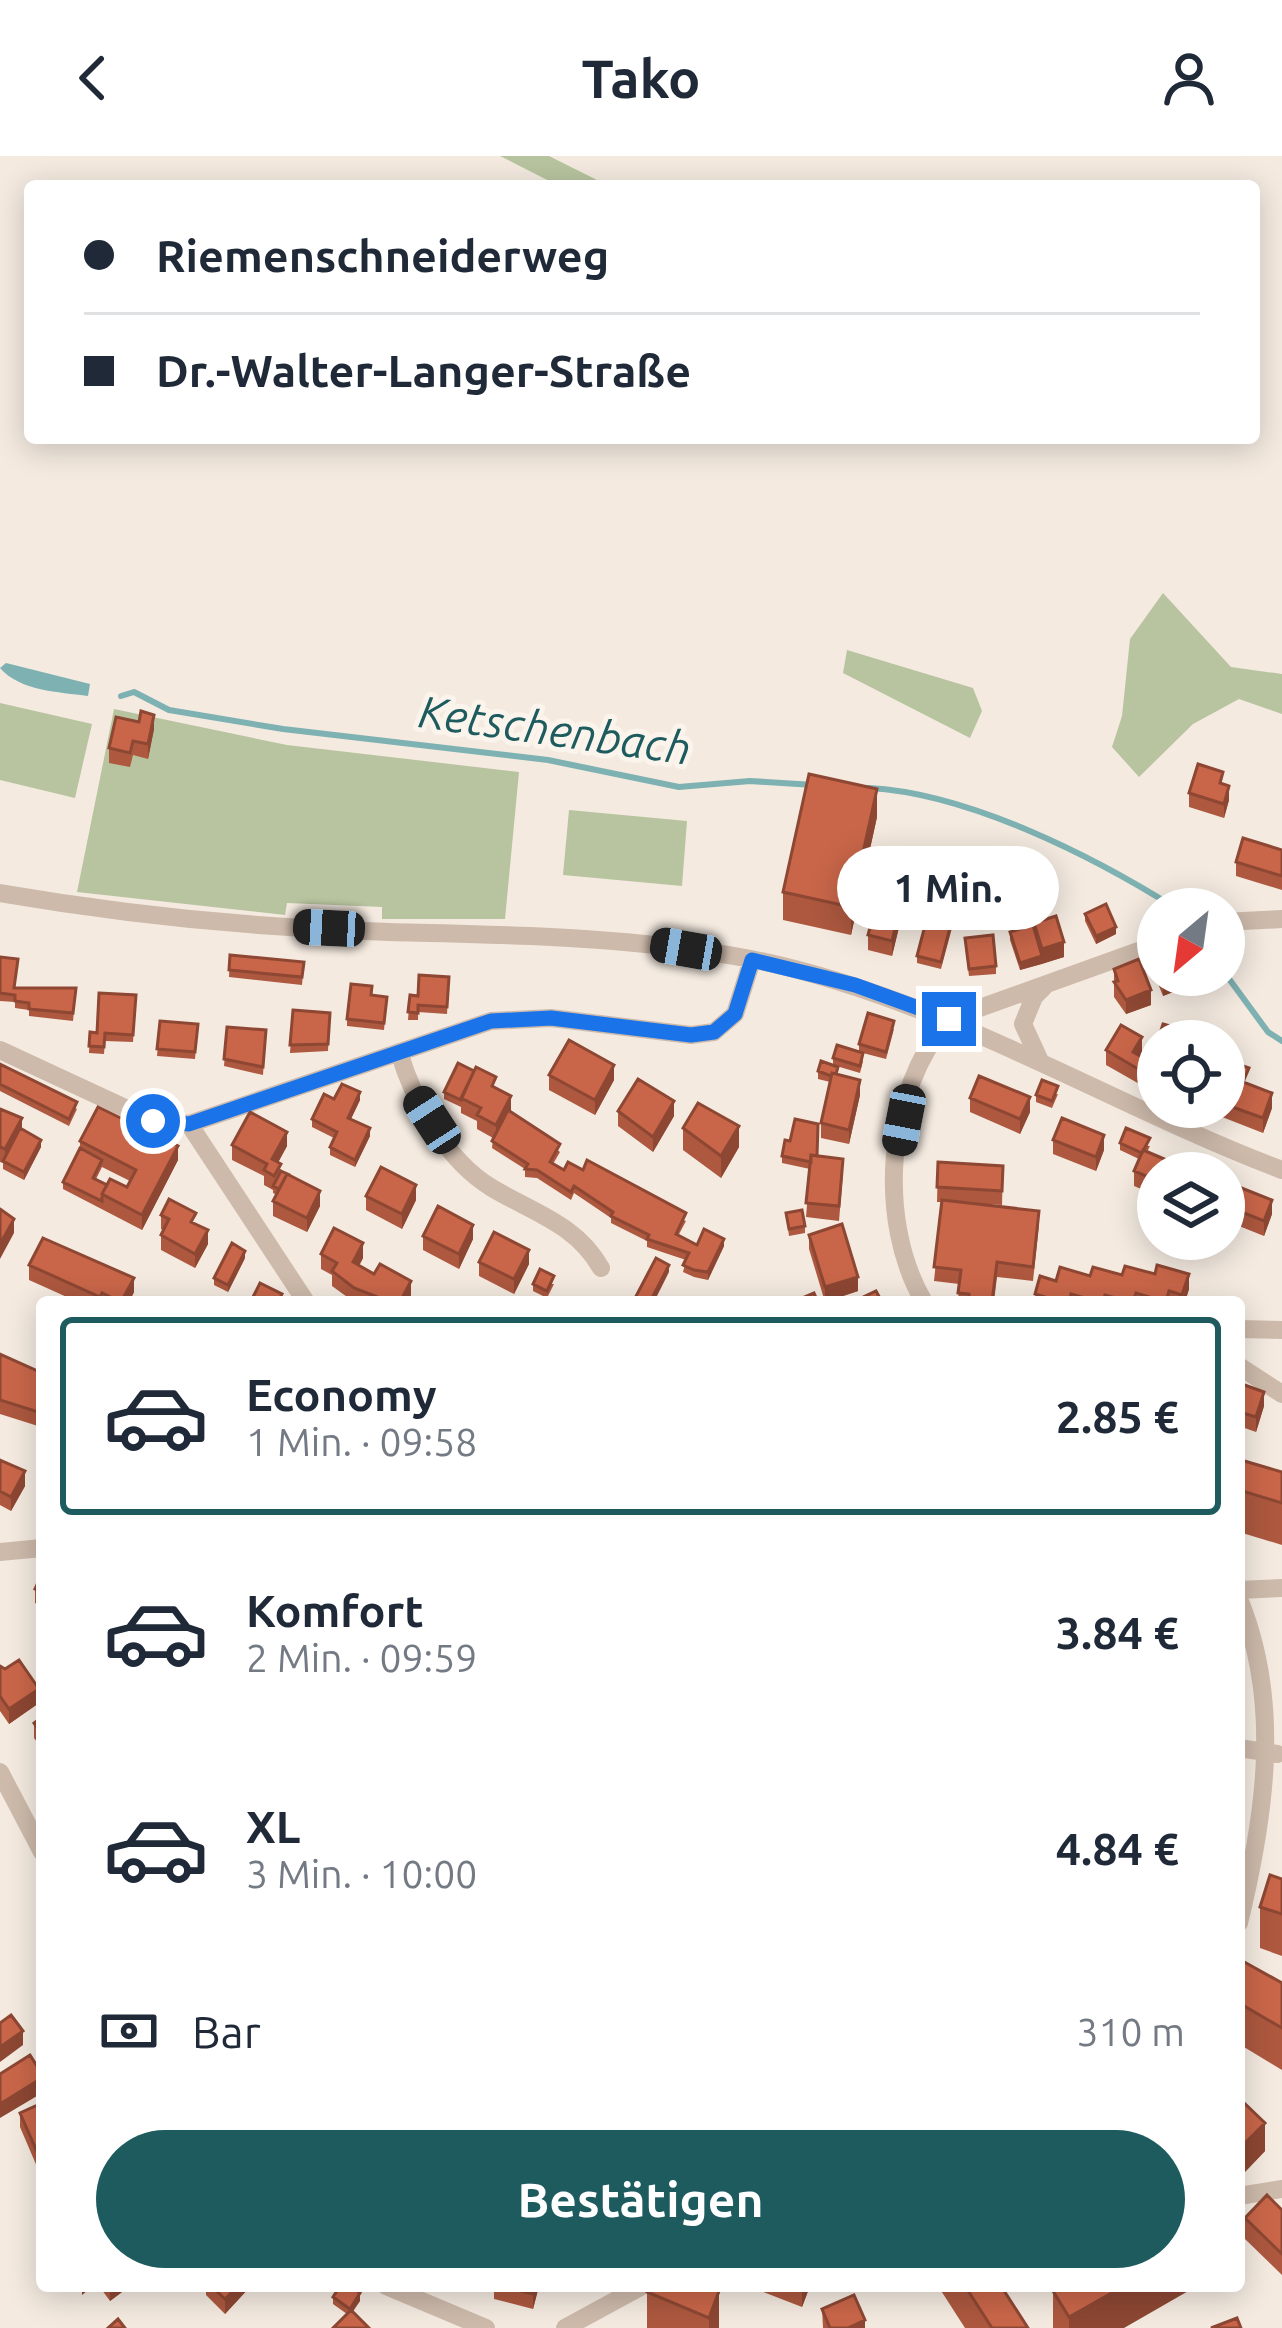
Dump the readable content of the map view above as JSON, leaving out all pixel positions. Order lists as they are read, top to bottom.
{
  "water": ["Ketschenbach"],
  "north": "bottom left",
  "page": {
    "header": "Tako",
    "banner": ["Riemenschneiderweg", "Dr.-Walter-Langer-Straße"],
    "bubble": "1 Min.",
    "list": [
      {
        "name": "Economy",
        "note": "1 Min. · 09:58",
        "value": "2.85 €"
      },
      {
        "name": "Komfort",
        "note": "2 Min. · 09:59",
        "value": "3.84 €"
      },
      {
        "name": "XL",
        "note": "3 Min. · 10:00",
        "value": "4.84 €"
      }
    ],
    "pay": ["Bar", "310 m"],
    "buttons": "Bestätigen"
  }
}
